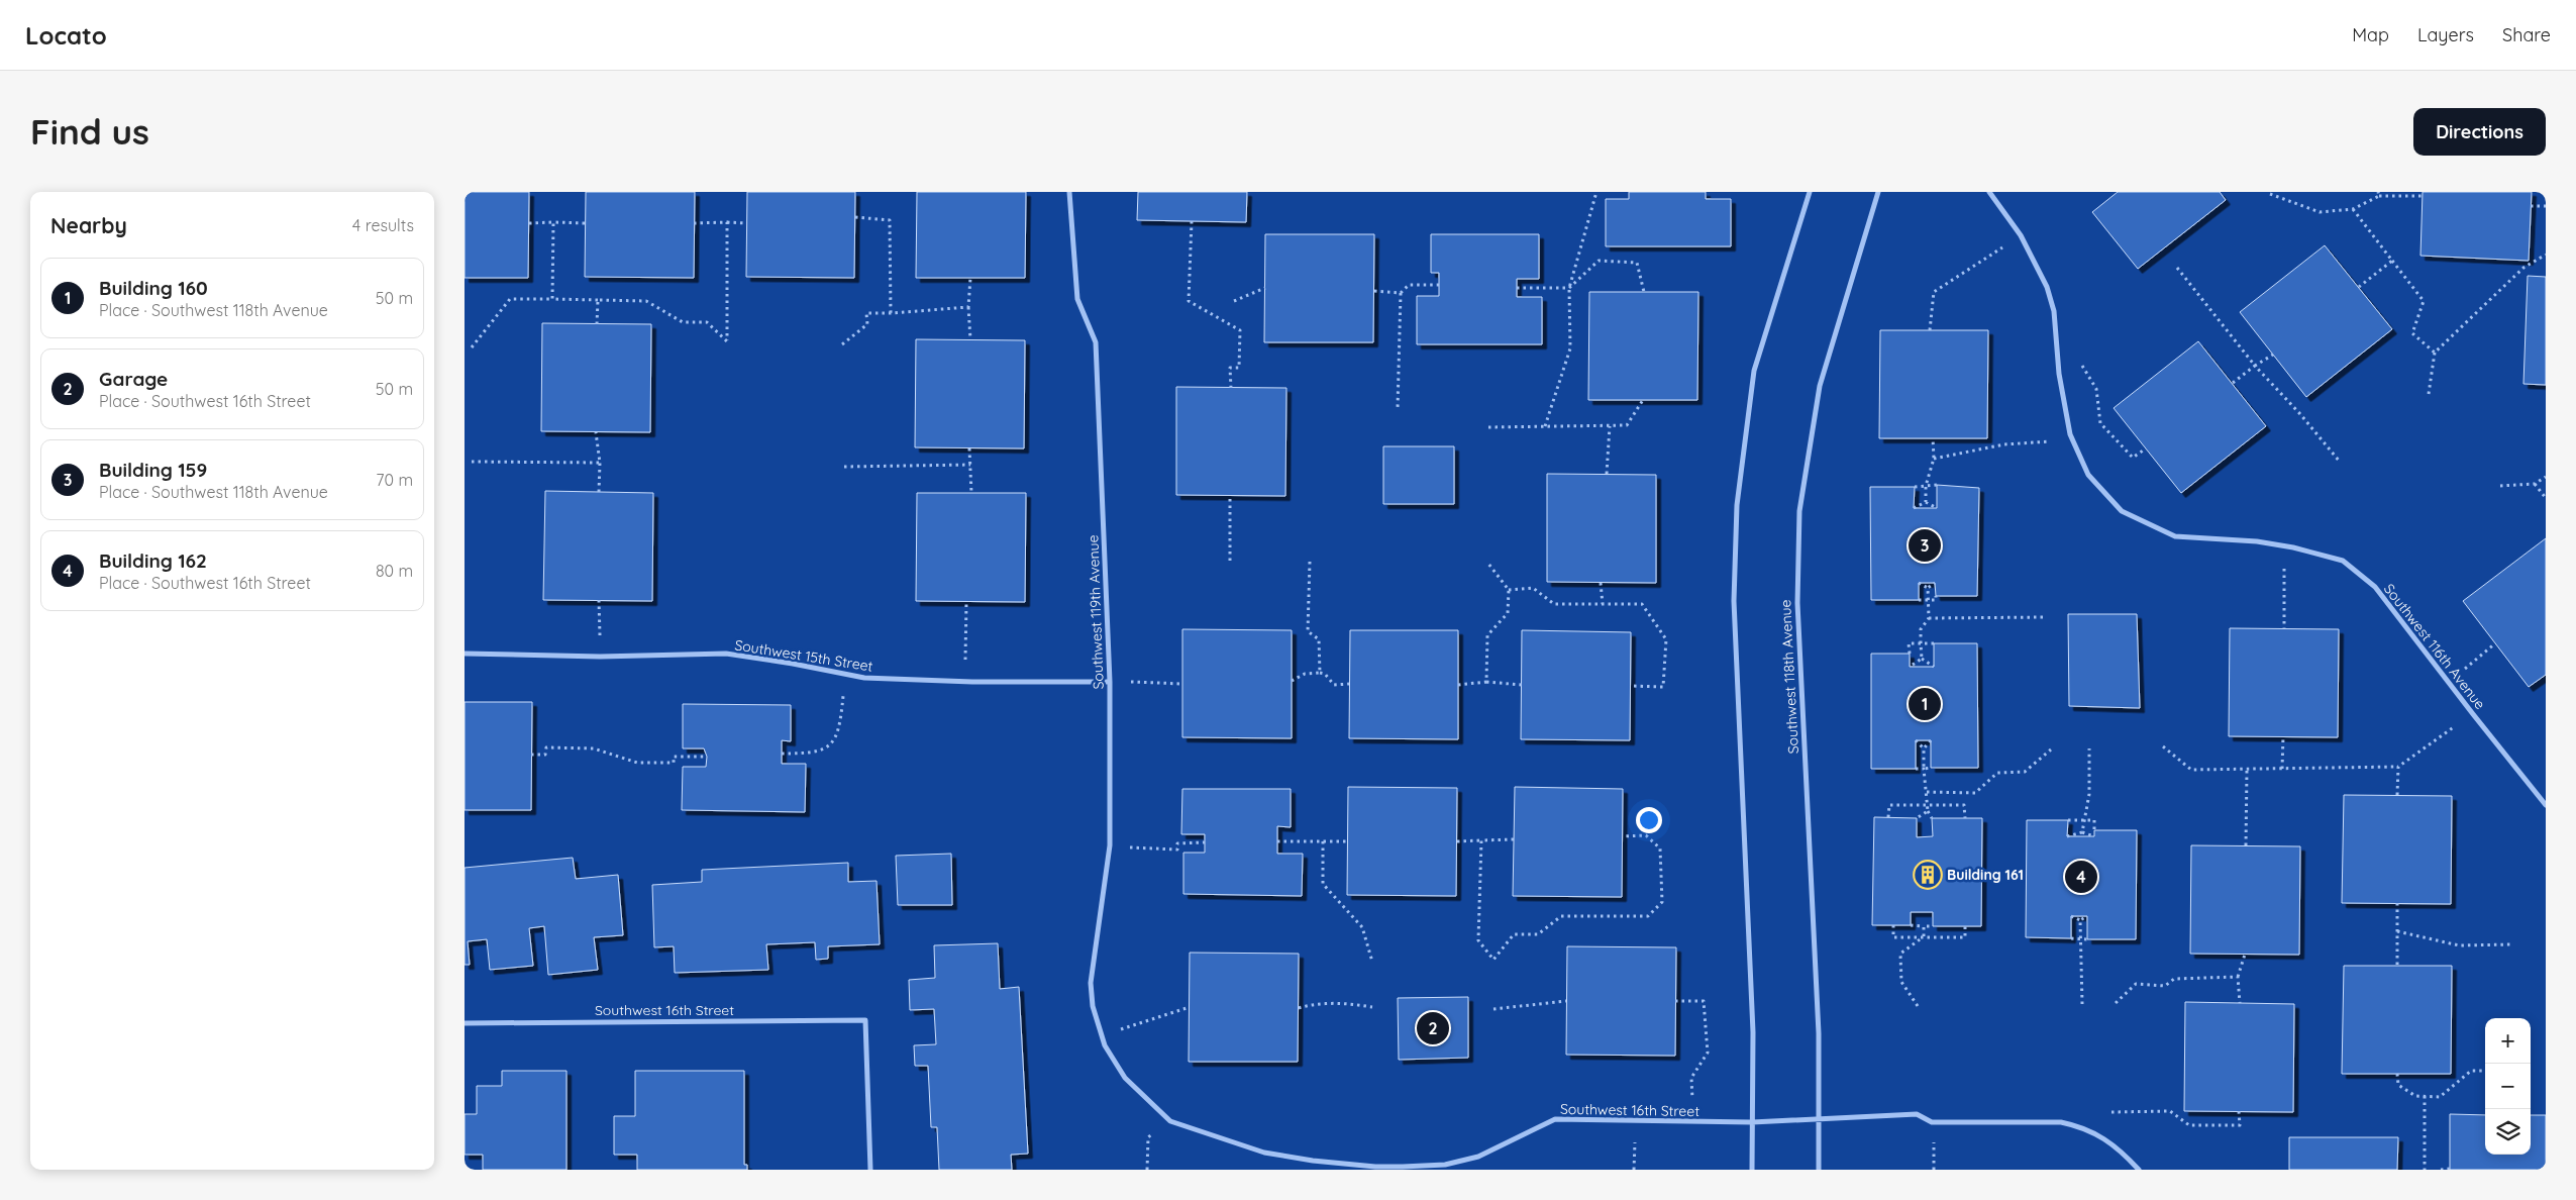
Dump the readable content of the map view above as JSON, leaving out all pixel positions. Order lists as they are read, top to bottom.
{
  "streets": {
    "street": [
      "Southwest 119th Avenue",
      "Southwest 116th Avenue",
      "Southwest 15th Street",
      "Southwest 118th Avenue",
      "Southwest 16th Street"
    ]
  },
  "crossings": [
    ["Southwest 119th Avenue", "Southwest 15th Street"],
    ["Southwest 119th Avenue", "Southwest 16th Street"],
    ["Southwest 118th Avenue", "Southwest 16th Street"]
  ],
  "places": {
    "building": ["Building 161"]
  },
  "page": {
    "header": "Locato",
    "nav": ["Map", "Layers", "Share"],
    "buttons": "Directions",
    "title": "Find us",
    "heading": ["Nearby", "4 results"],
    "list": [
      {
        "mark": "1",
        "name": "Building 160",
        "note": "Place · Southwest 118th Avenue",
        "value": "50 m"
      },
      {
        "mark": "2",
        "name": "Garage",
        "note": "Place · Southwest 16th Street",
        "value": "50 m"
      },
      {
        "mark": "3",
        "name": "Building 159",
        "note": "Place · Southwest 118th Avenue",
        "value": "70 m"
      },
      {
        "mark": "4",
        "name": "Building 162",
        "note": "Place · Southwest 16th Street",
        "value": "80 m"
      }
    ],
    "pins": [
      "3",
      "1",
      "4",
      "2"
    ],
    "map_buttons": ["+", "−"]
  }
}
